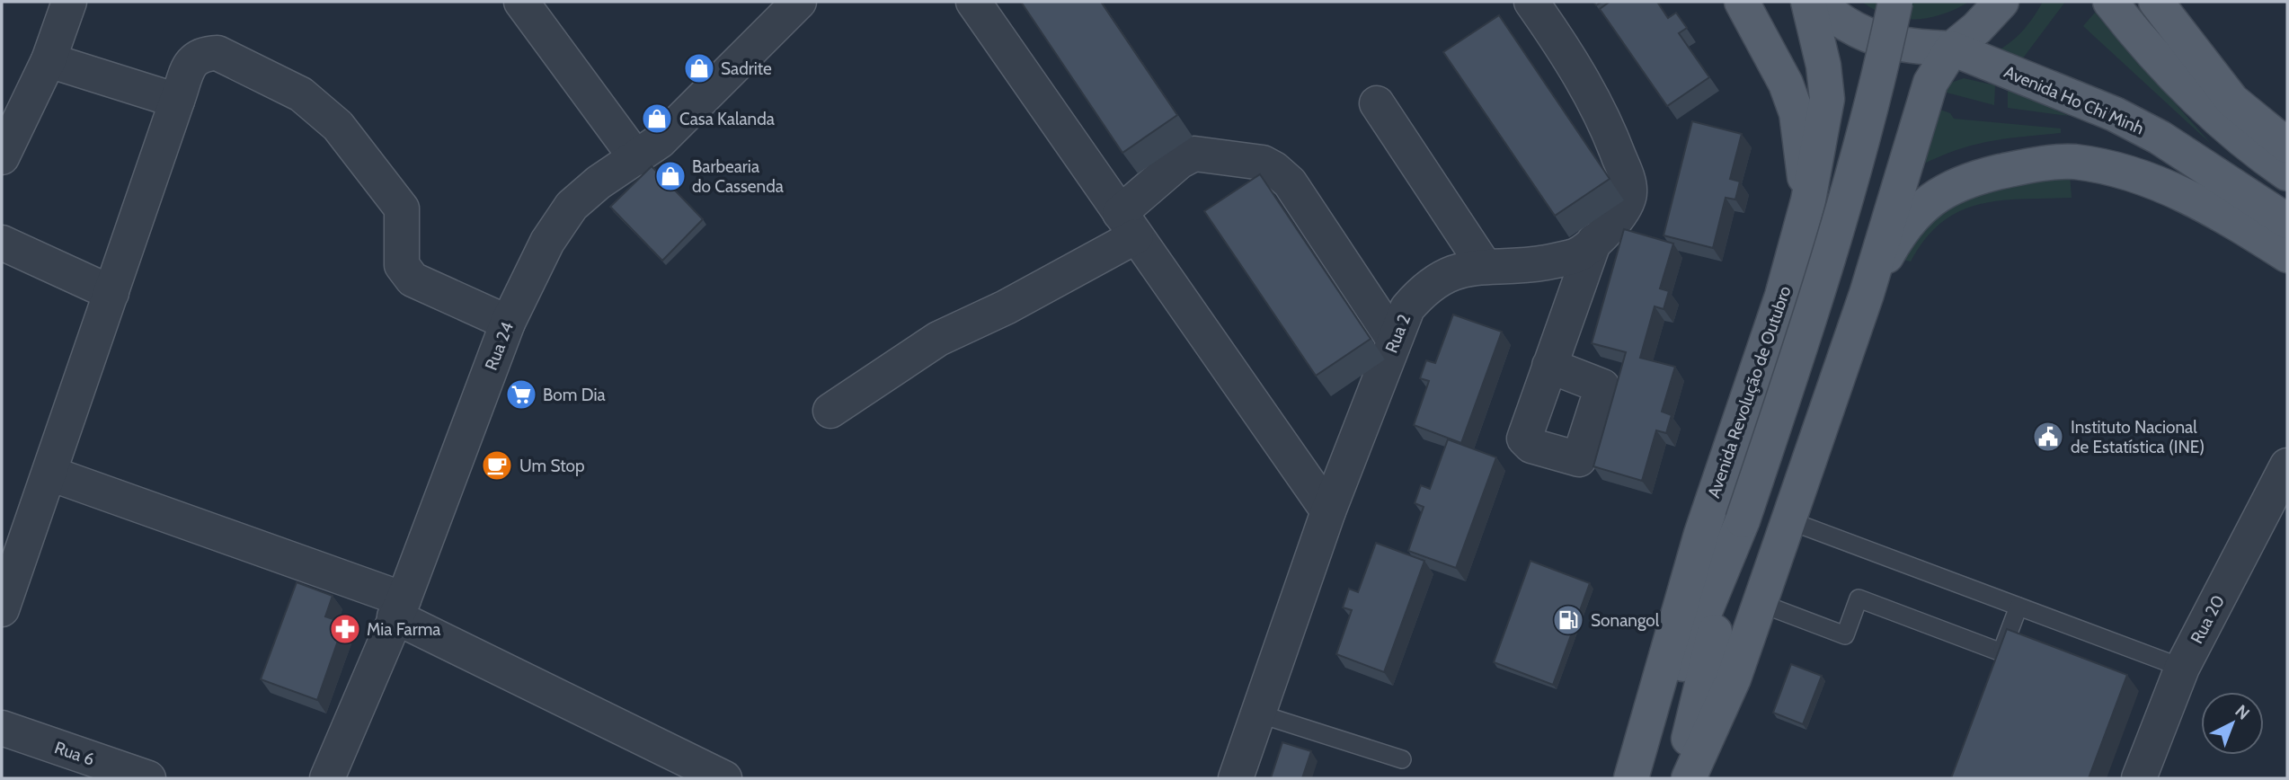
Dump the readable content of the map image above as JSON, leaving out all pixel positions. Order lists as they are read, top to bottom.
{
  "streets": {
    "main road": ["Avenida Ho Chi Minh", "Avenida Revolução de Outubro"],
    "street": [
      "Rua 2",
      "Rua 24",
      "Rua 20",
      "Rua 6"
    ]
  },
  "places": {
    "shop": ["Sadrite", "Casa Kalanda", "Barbearia do Cassenda"],
    "supermarket": ["Bom Dia"],
    "public building": ["Instituto Nacional de Estatística (INE)"],
    "cafe": ["Um Stop"],
    "fuel station": ["Sonangol"],
    "pharmacy": ["Mia Farma"]
  },
  "north": "top right"
}
